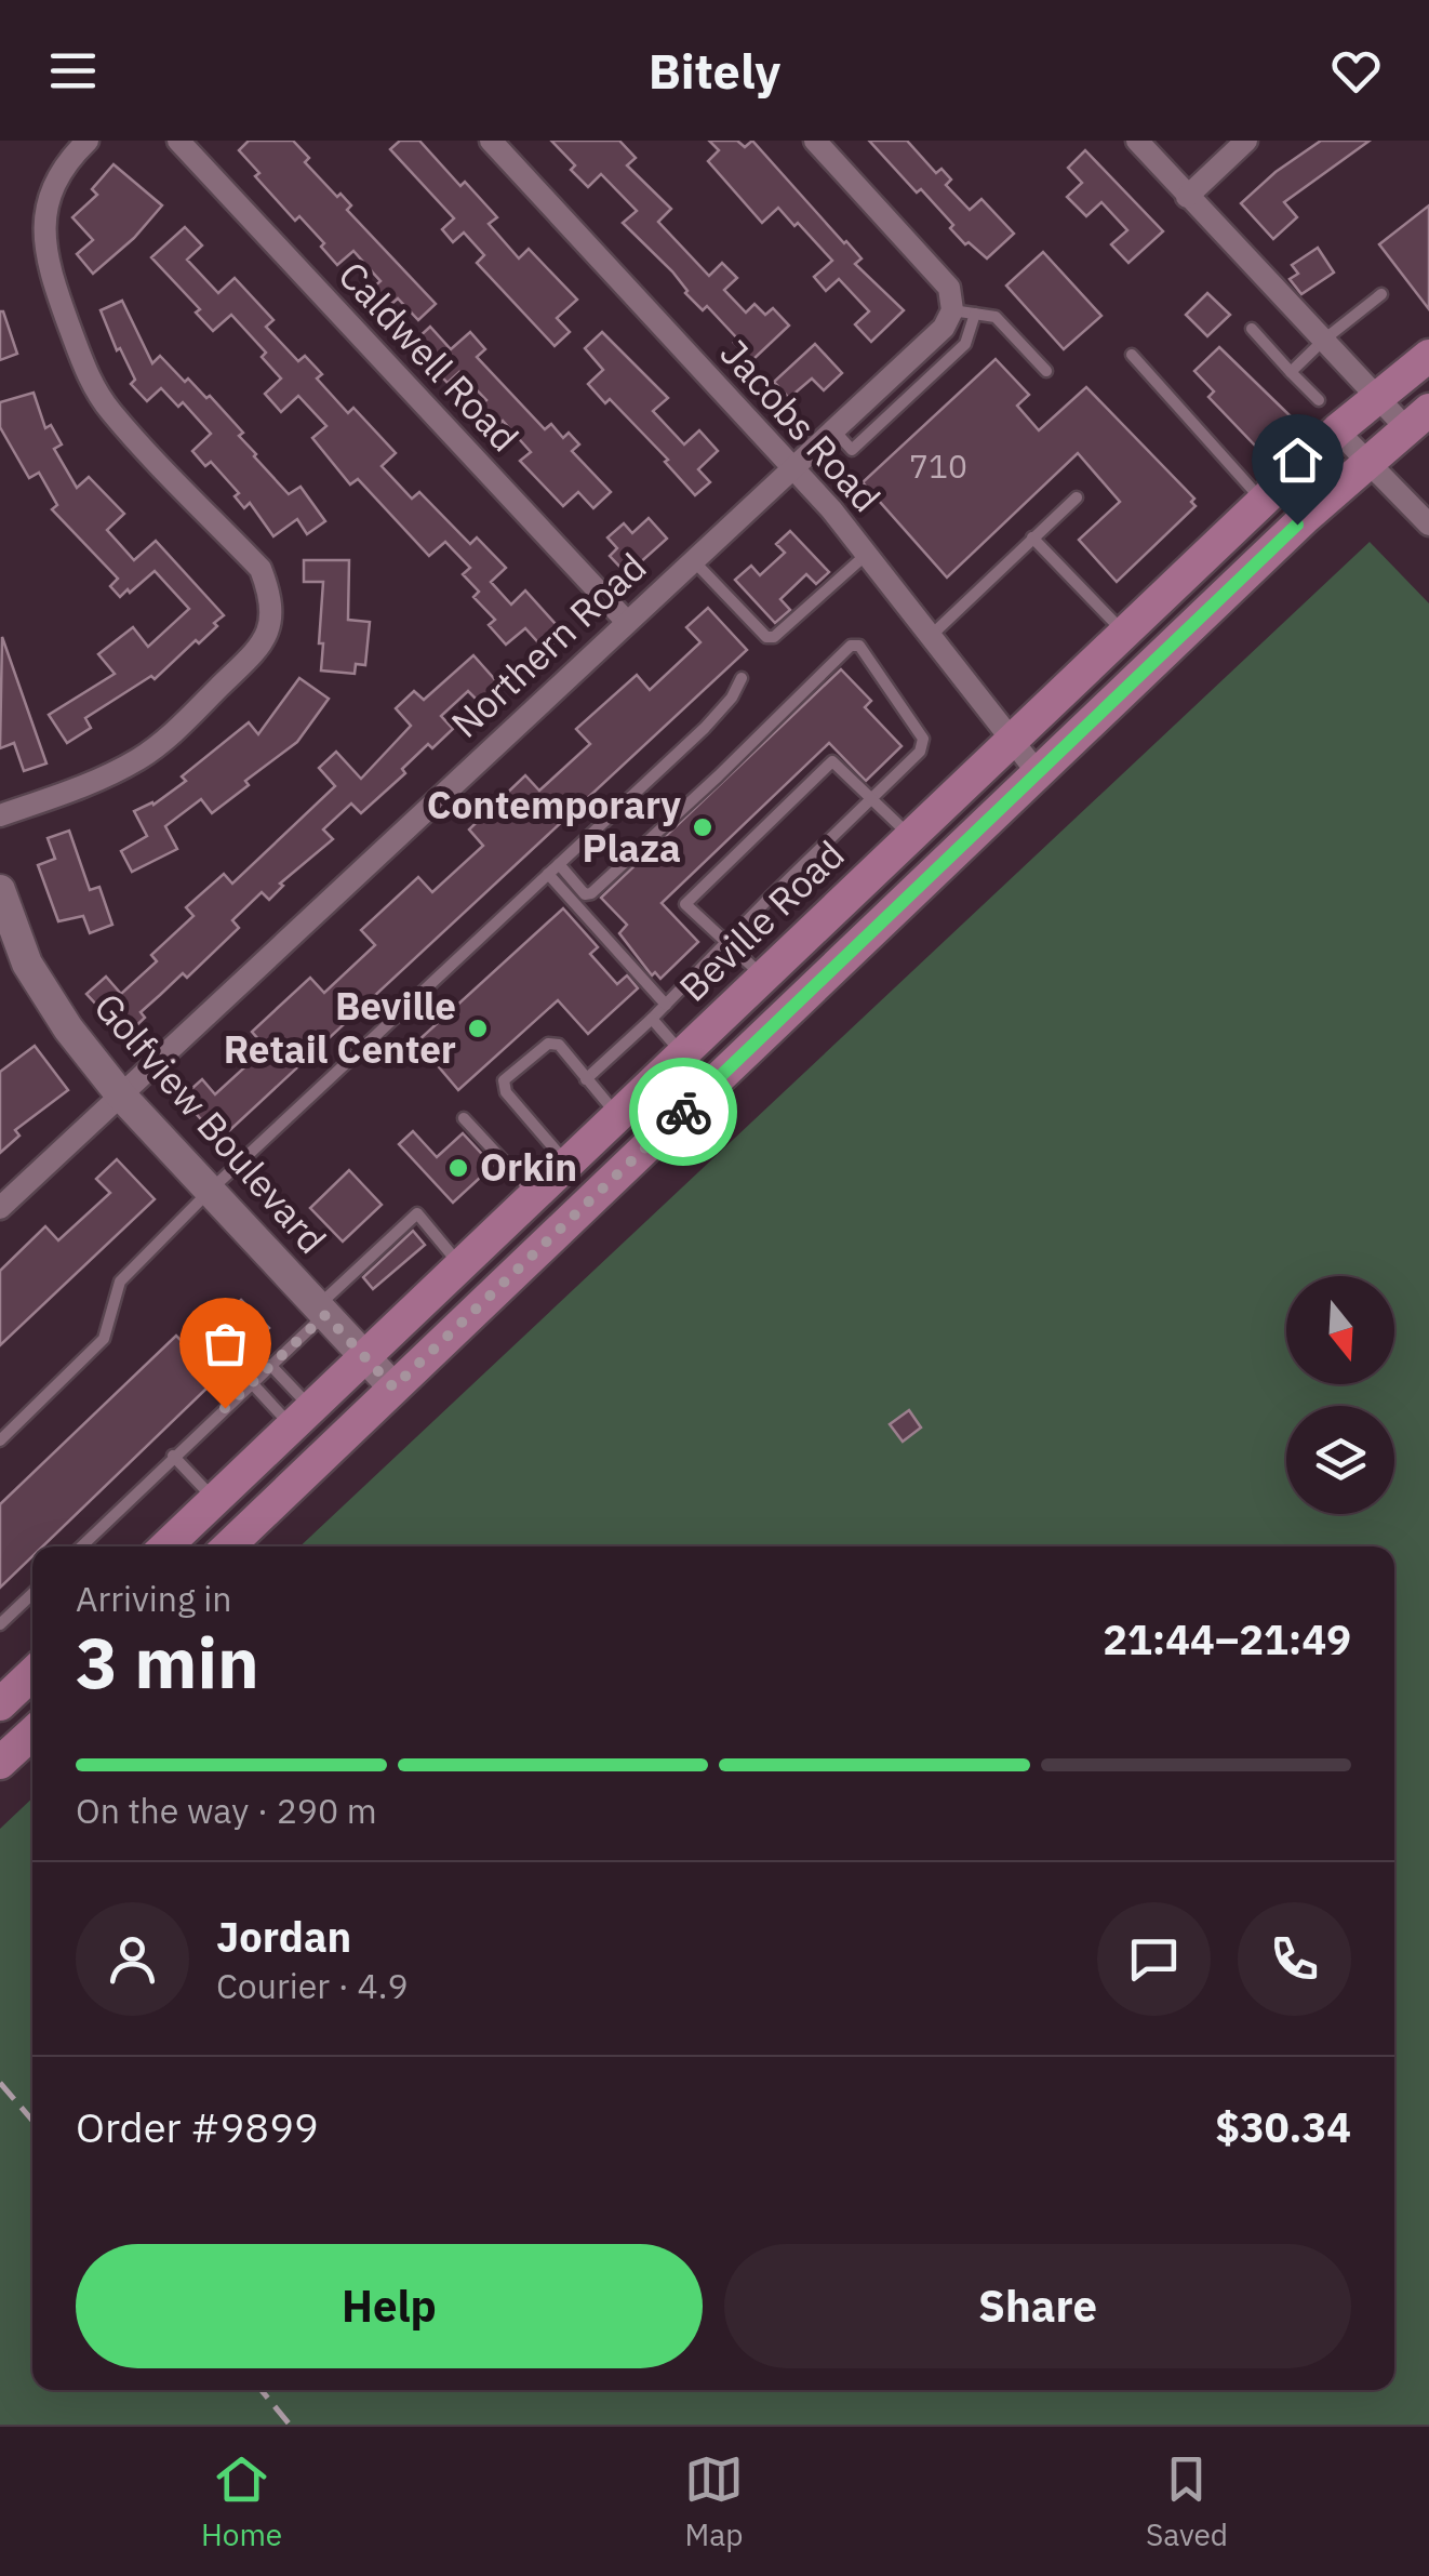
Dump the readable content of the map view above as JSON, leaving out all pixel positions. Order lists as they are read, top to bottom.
{
  "streets": {
    "main road": ["Beville Road"],
    "street": [
      "Caldwell Road",
      "Jacobs Road",
      "Northern Road",
      "Golfview Boulevard"
    ]
  },
  "crossings": [
    ["Caldwell Road", "Northern Road"],
    ["Jacobs Road", "Northern Road"],
    ["Jacobs Road", "Beville Road"],
    ["Northern Road", "Golfview Boulevard"],
    ["Beville Road", "Golfview Boulevard"]
  ],
  "places": ["Contemporary Plaza", "Beville Retail Center", "Orkin"],
  "house_numbers": ["710"],
  "north": "bottom",
  "page": {
    "header": "Bitely",
    "heading": ["3 min", "Arriving in", "21:44–21:49"],
    "panel": [
      "Jordan",
      "Courier · 4.9",
      "Order #9899",
      "$30.34"
    ],
    "bar": "On the way · 290 m",
    "buttons": ["Help", "Share"],
    "tabs": ["Home", "Map", "Saved"]
  }
}
